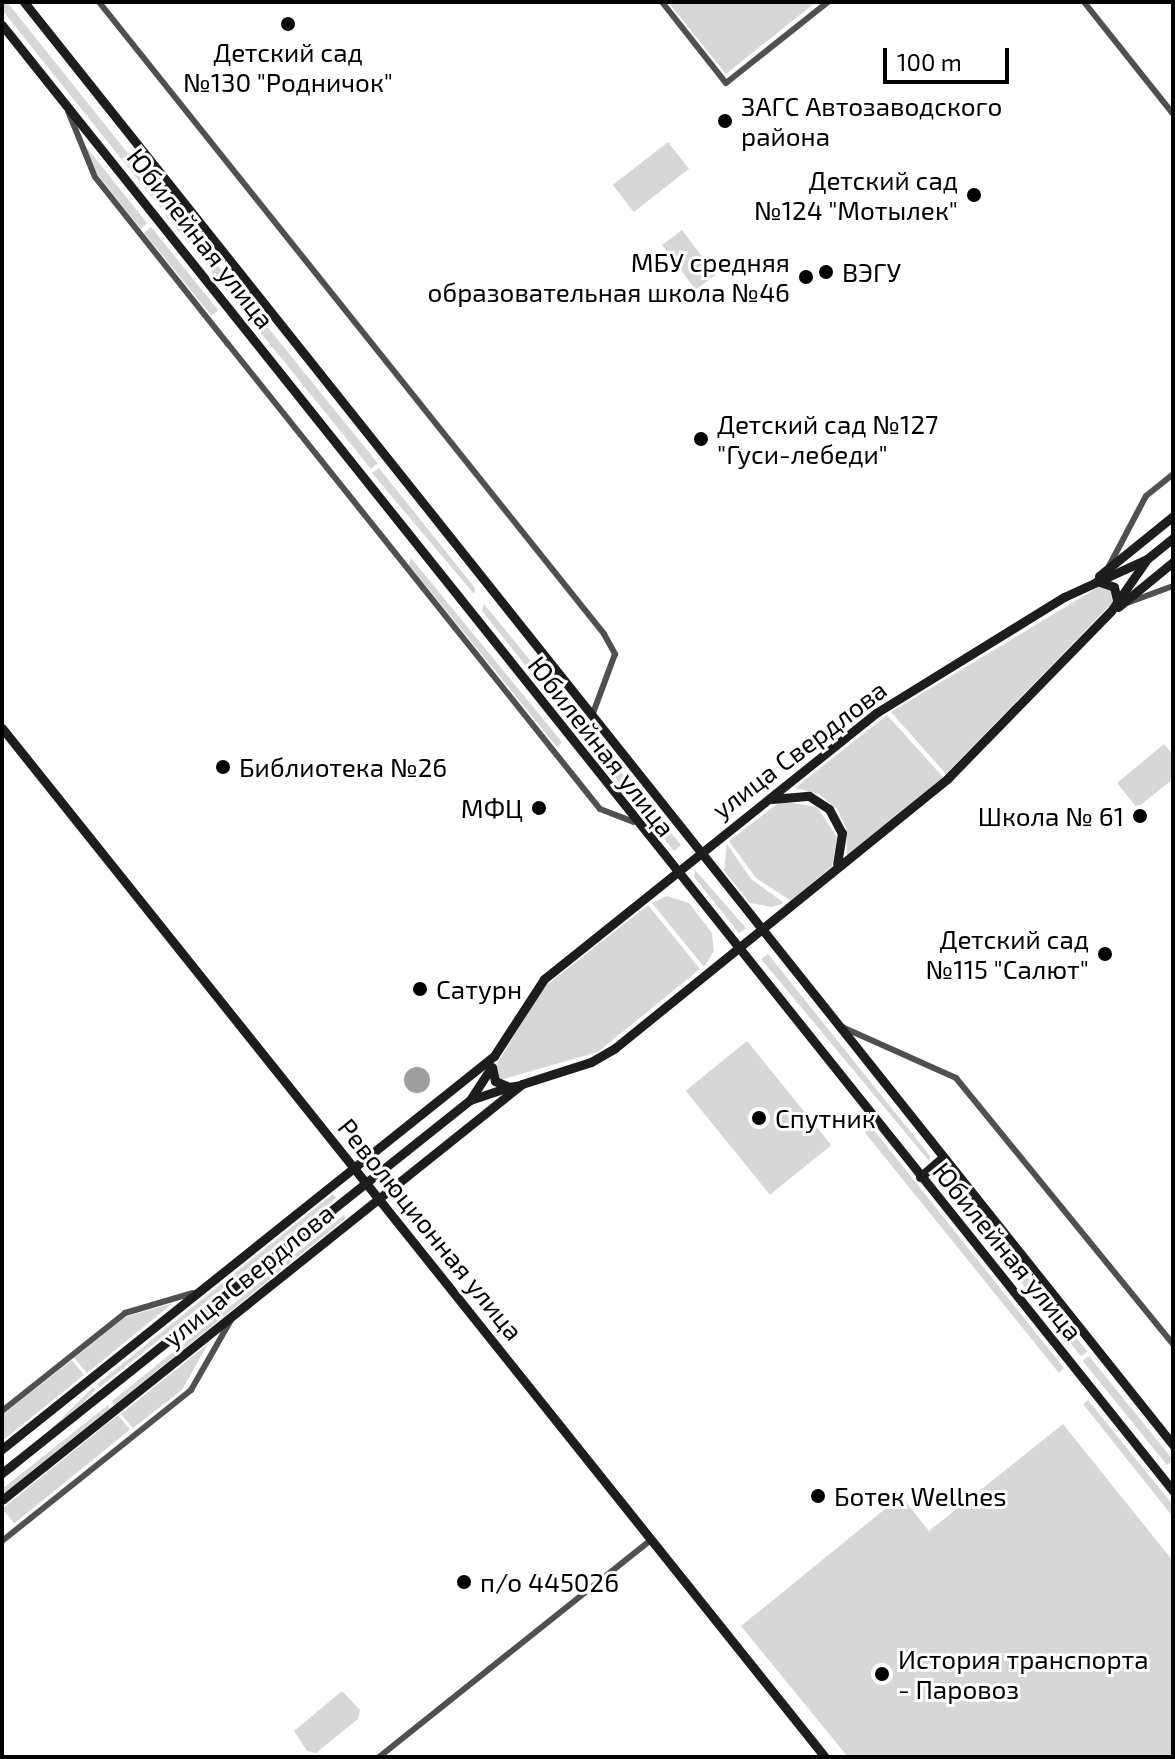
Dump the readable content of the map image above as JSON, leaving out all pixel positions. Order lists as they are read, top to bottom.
{
  "streets": {
    "main road": ["Юбилейная улица", "улица Свердлова", "Революционная улица"]
  },
  "crossings": [
    ["Юбилейная улица", "улица Свердлова"],
    ["улица Свердлова", "Революционная улица"]
  ],
  "places": [
    "Детский сад №130 \"Родничок\"",
    "ЗАГС Автозаводского района",
    "Детский сад №124 \"Мотылек\"",
    "ВЭГУ",
    "МБУ средняя образовательная школа №46",
    "Детский сад №127 \"Гуси-лебеди\"",
    "Библиотека №26",
    "МФЦ",
    "Школа № 61",
    "Детский сад №115 \"Салют\"",
    "Сатурн",
    "Спутник",
    "Ботек Wellnes",
    "п/о 445026",
    "История транспорта - Паровоз"
  ],
  "scale_bar": "100 m"
}
